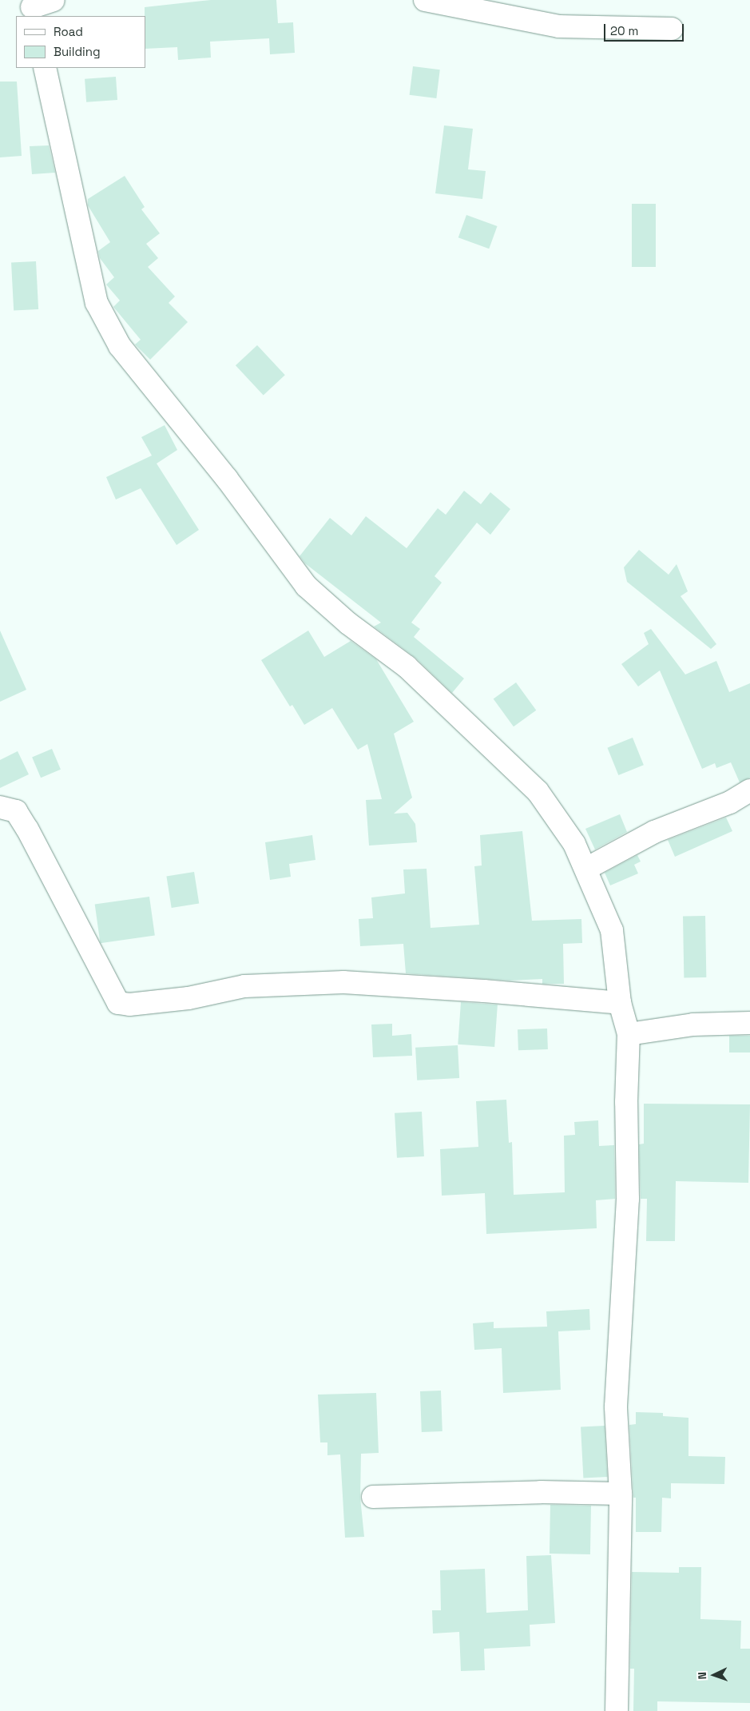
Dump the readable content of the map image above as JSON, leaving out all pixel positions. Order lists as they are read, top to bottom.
{
  "legend": ["Road", "Building"],
  "scale_bar": "20 m",
  "north": "left"
}
